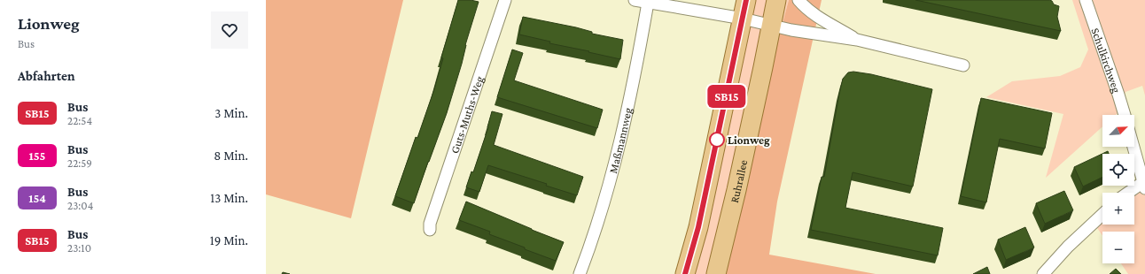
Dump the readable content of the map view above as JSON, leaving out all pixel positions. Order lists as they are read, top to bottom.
{
  "streets": {
    "main road": ["Ruhrallee"],
    "street": ["Schulkirchweg", "Guts-Muths-Weg", "Maßmannweg"]
  },
  "places": ["Lionweg"],
  "lines": ["bus line SB15"],
  "north": "top right",
  "page": {
    "heading": [
      ["Lionweg", "Bus"],
      "Abfahrten"
    ],
    "on_map": "SB15",
    "list": [
      {
        "mark": "SB15",
        "name": "Bus",
        "note": "22:54",
        "value": "3 Min."
      },
      {
        "mark": "155",
        "name": "Bus",
        "note": "22:59",
        "value": "8 Min."
      },
      {
        "mark": "154",
        "name": "Bus",
        "note": "23:04",
        "value": "13 Min."
      },
      {
        "mark": "SB15",
        "name": "Bus",
        "note": "23:10",
        "value": "19 Min."
      }
    ],
    "map_buttons": ["+", "−"]
  }
}
